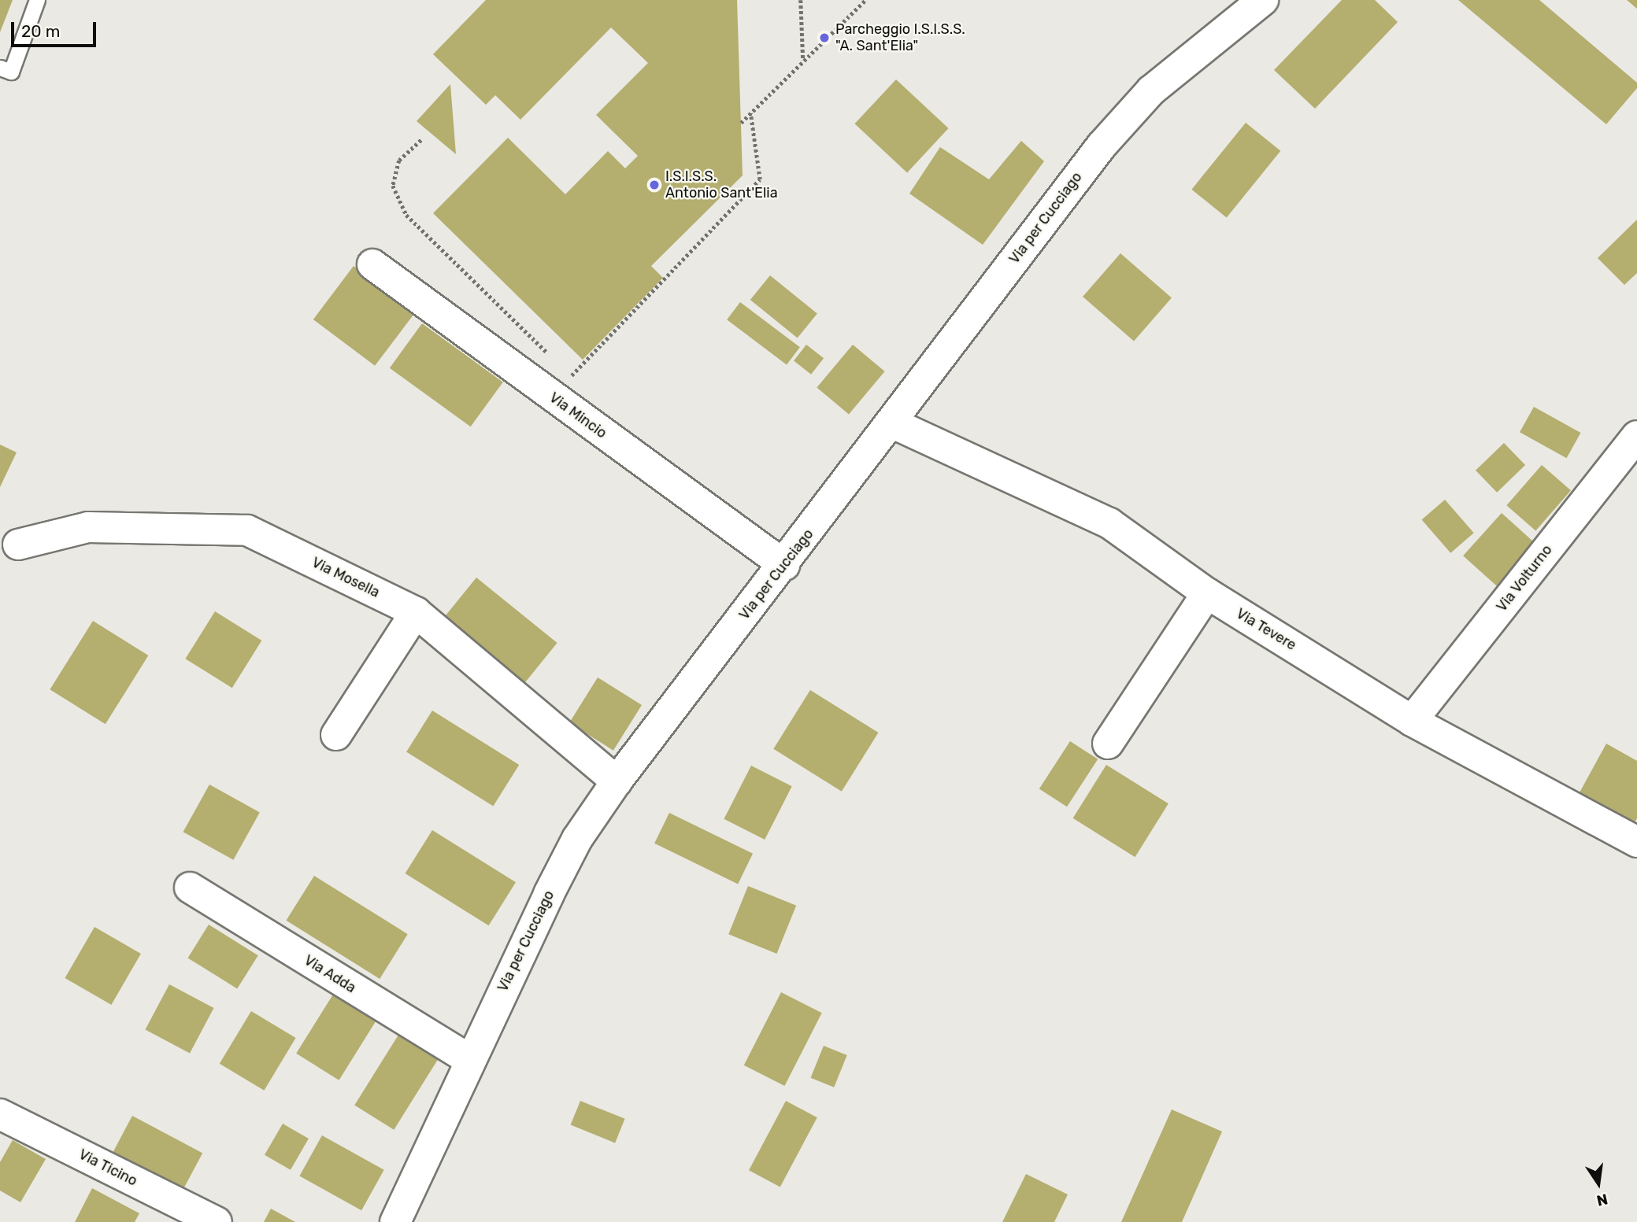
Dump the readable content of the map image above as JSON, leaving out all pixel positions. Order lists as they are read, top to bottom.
{
  "streets": {
    "street": [
      "Via per Cucciago",
      "Via Mincio",
      "Via Mosella",
      "Via Volturno",
      "Via Tevere",
      "Via Adda",
      "Via Ticino"
    ]
  },
  "crossings": [
    ["Via per Cucciago", "Via Mincio"],
    ["Via per Cucciago", "Via Mosella"],
    ["Via per Cucciago", "Via Tevere"],
    ["Via per Cucciago", "Via Adda"],
    ["Via Volturno", "Via Tevere"]
  ],
  "places": ["Parcheggio I.S.I.S.S. \"A. Sant'Elia\"", "I.S.I.S.S. Antonio Sant'Elia"],
  "scale_bar": "20 m",
  "north": "bottom"
}
